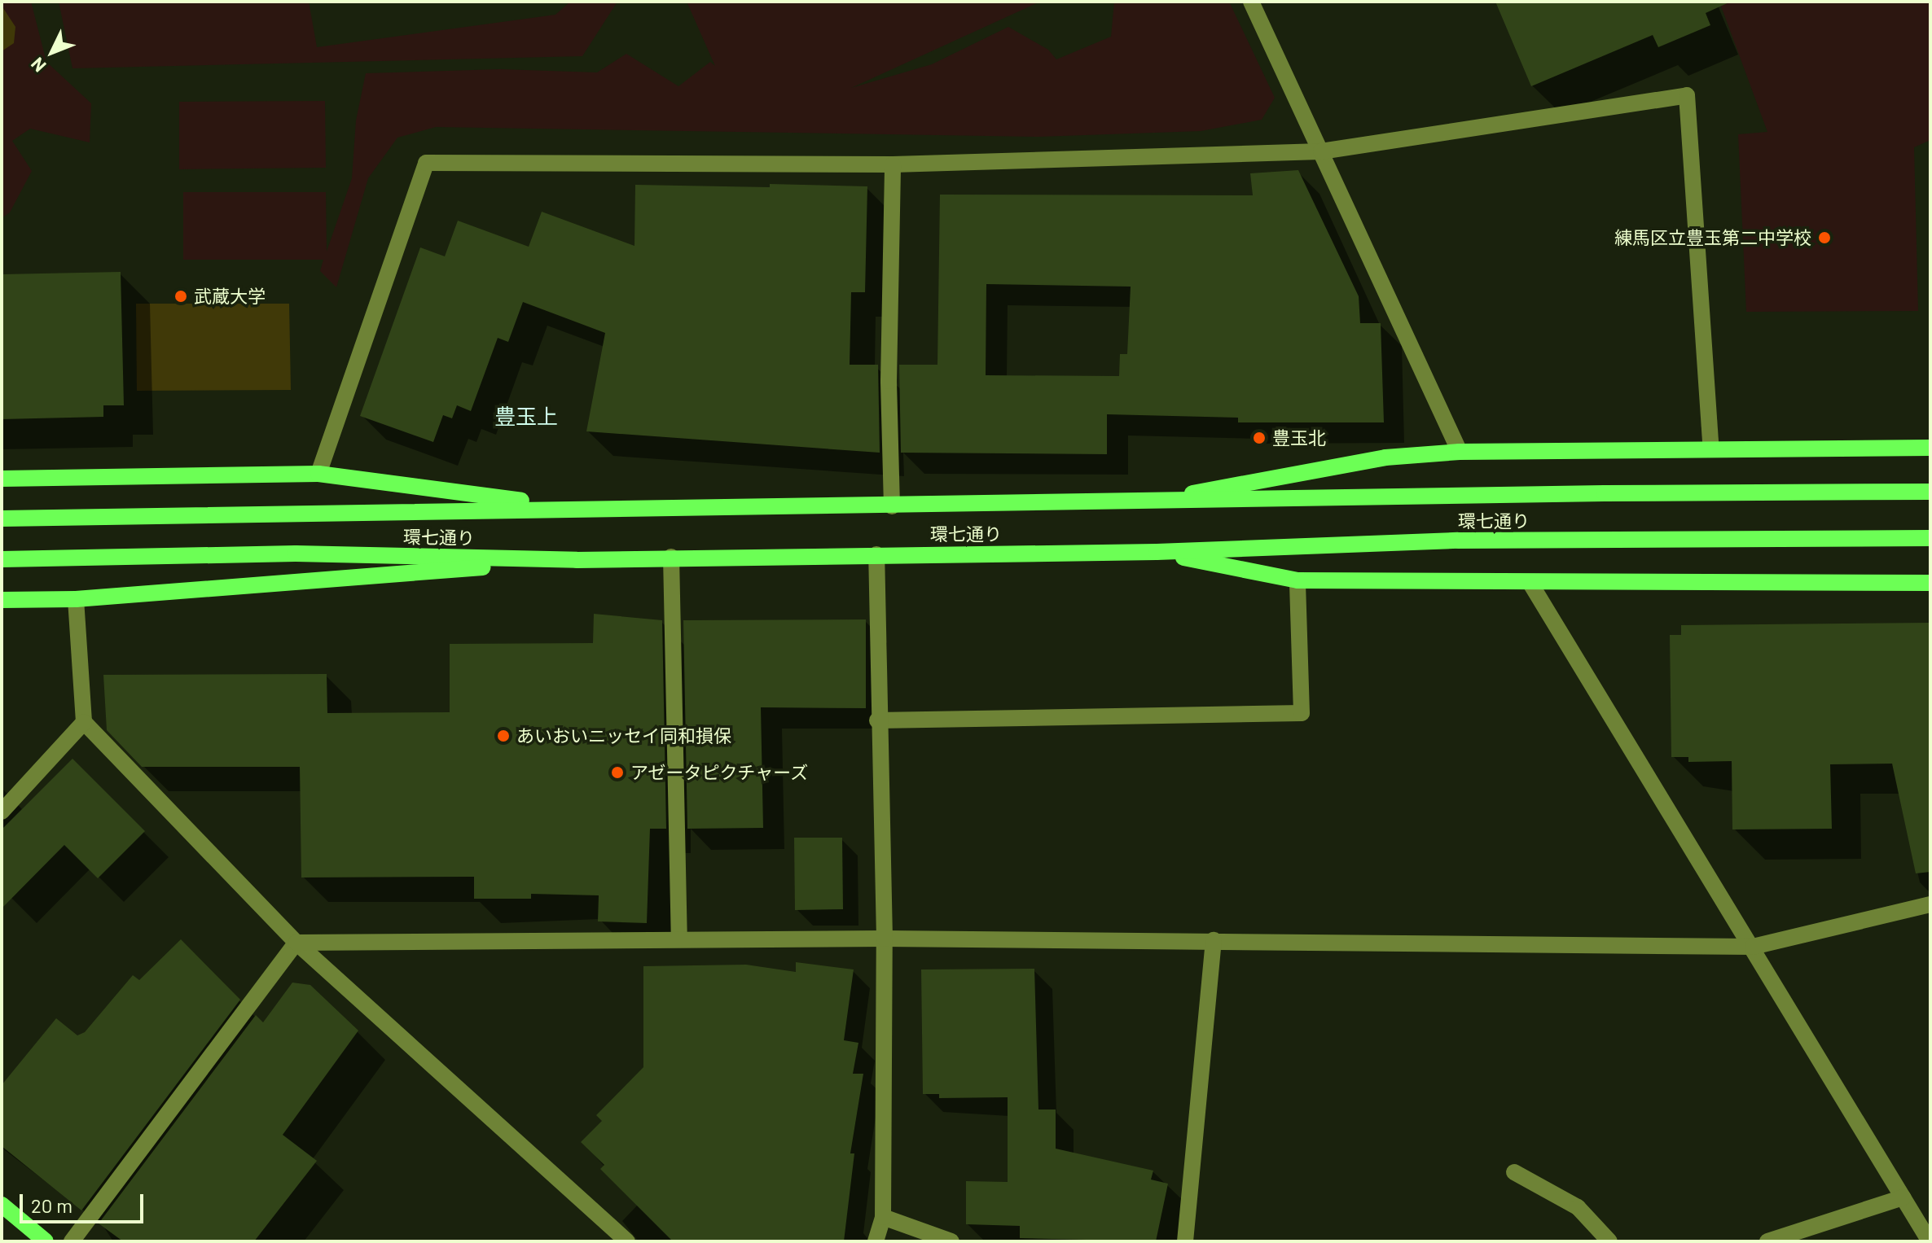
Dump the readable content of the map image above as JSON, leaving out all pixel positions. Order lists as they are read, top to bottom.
{
  "streets": {
    "main road": ["環七通り"]
  },
  "districts": ["豊玉上"],
  "places": [
    "練馬区立豊玉第二中学校",
    "武蔵大学",
    "豊玉北",
    "あいおいニッセイ同和損保",
    "アゼータピクチャーズ"
  ],
  "scale_bar": "20 m",
  "north": "bottom left"
}
